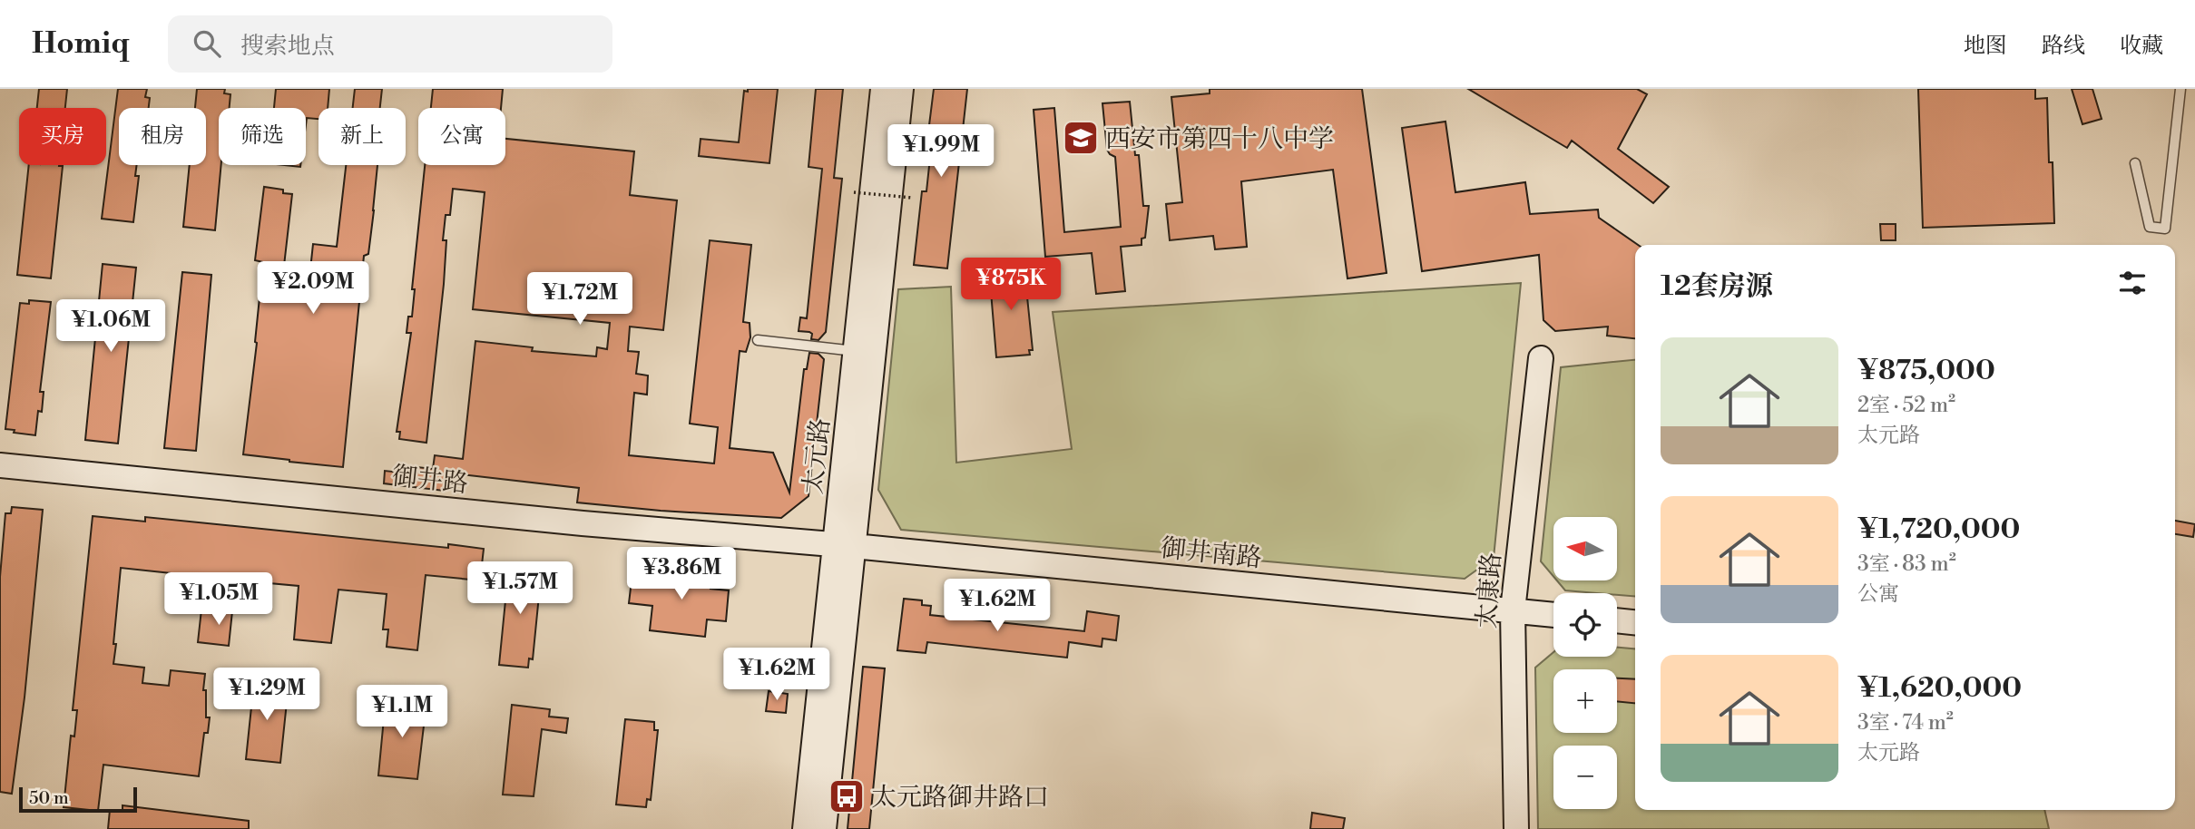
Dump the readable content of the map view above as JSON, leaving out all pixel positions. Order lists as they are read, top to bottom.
{
  "streets": {
    "street": [
      "太元路",
      "御井路",
      "御井南路",
      "太康路"
    ]
  },
  "crossings": [
    ["太元路", "御井路"],
    ["太元路", "御井南路"],
    ["御井路", "御井南路"],
    ["御井南路", "太康路"]
  ],
  "places": {
    "school or university": ["西安市第四十八中学"],
    "bus stop": ["太元路御井路口"]
  },
  "scale_bar": "50 m",
  "north": "left",
  "page": {
    "header": "Homiq",
    "search": "搜索地点",
    "nav": ["地图", "路线", "收藏"],
    "chip": [
      "买房",
      "租房",
      "筛选",
      "新上",
      "公寓"
    ],
    "price": [
      "¥1.99M",
      "¥875K",
      "¥2.09M",
      "¥1.72M",
      "¥1.06M",
      "¥3.86M",
      "¥1.57M",
      "¥1.05M",
      "¥1.62M",
      "¥1.62M",
      "¥1.29M",
      "¥1.1M"
    ],
    "heading": "12套房源",
    "list": [
      {
        "name": "¥875,000",
        "note": "2室 · 52 m² · 太元路"
      },
      {
        "name": "¥1,720,000",
        "note": "3室 · 83 m² · 公寓"
      },
      {
        "name": "¥1,620,000",
        "note": "3室 · 74 m² · 太元路"
      }
    ],
    "map_buttons": ["+", "−"],
    "scale": "50 m"
  }
}
